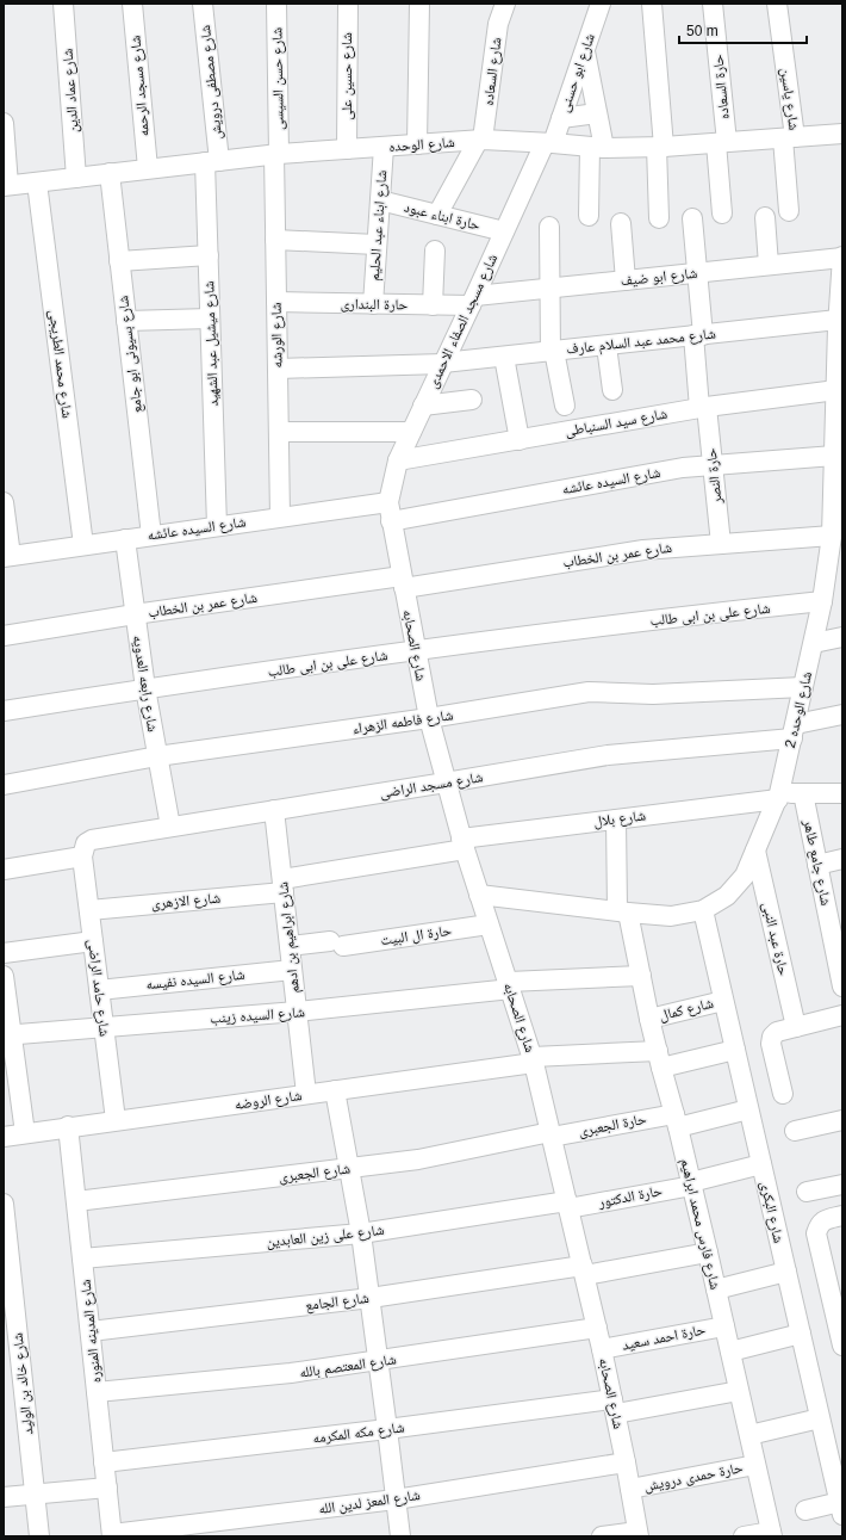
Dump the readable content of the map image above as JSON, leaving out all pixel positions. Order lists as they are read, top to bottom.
{
  "streets": {
    "street": [
      "شارع السعاده",
      "شارع ابو حسنى",
      "شارع حسين على",
      "شارع حسن السيسى",
      "شارع مصطفى درويش",
      "شارع مسجد الرحمه",
      "حارة السعاده",
      "شارع عماد الدين",
      "شارع ياسين",
      "شارع الوحده",
      "حارة ابناء عبود",
      "شارع ابناء عبد الحليم",
      "شارع ابو ضيف",
      "حارة البندارى",
      "شارع مسجد الصفاء الاحمدى",
      "شارع الورشه",
      "شارع محمد عبد السلام عارف",
      "شارع ميشيل عبد الشهيد",
      "شارع بسيونى ابو جامع",
      "شارع محمد الطريجى",
      "شارع سيد السنباطى",
      "حارة النصر",
      "شارع السيده عائشه",
      "شارع عمر بن الخطاب",
      "شارع على بن ابى طالب",
      "شارع الصحابه",
      "شارع رابعه العدويه",
      "شارع الوحده 2",
      "شارع فاطمه الزهراء",
      "شارع مسجد الراضى",
      "شارع بلال",
      "شارع جامع طاهر",
      "شارع الازهرى",
      "حارة ال البيت",
      "شارع ابراهيم بن ادهم",
      "حارة عبد النبى",
      "شارع السيده نفيسه",
      "شارع حامد الراضى",
      "شارع كمال",
      "شارع السيده زينب",
      "شارع الروضه",
      "حارة الجعبرى",
      "شارع الجعبرى",
      "حارة الدكتور",
      "شارع البكرى",
      "شارع فارس محمد ابراهيم",
      "شارع على زين العابدين",
      "شارع الجامع",
      "شارع المدينه المنوره",
      "حارة احمد سعيد",
      "شارع المعتصم بالله",
      "شارع خالد بن الوليد",
      "شارع مكه المكرمه",
      "حارة حمدى درويش",
      "شارع المعز لدين الله"
    ]
  },
  "crossings": [
    ["شارع السعاده", "شارع الوحده"],
    ["شارع ابو حسنى", "شارع الوحده"],
    ["شارع ابو حسنى", "شارع مسجد الصفاء الاحمدى"],
    ["شارع حسين على", "شارع الوحده"],
    ["شارع حسن السيسى", "شارع الوحده"],
    ["شارع حسن السيسى", "شارع الورشه"],
    ["شارع مصطفى درويش", "شارع الوحده"],
    ["شارع مصطفى درويش", "شارع ميشيل عبد الشهيد"],
    ["شارع مسجد الرحمه", "شارع الوحده"],
    ["حارة السعاده", "شارع الوحده"],
    ["شارع عماد الدين", "شارع الوحده"],
    ["شارع ياسين", "شارع الوحده"],
    ["شارع الوحده", "شارع ابناء عبد الحليم"],
    ["شارع الوحده", "شارع مسجد الصفاء الاحمدى"],
    ["شارع الوحده", "شارع الورشه"],
    ["شارع الوحده", "شارع ميشيل عبد الشهيد"],
    ["شارع الوحده", "شارع بسيونى ابو جامع"],
    ["شارع الوحده", "شارع محمد الطريجى"],
    ["حارة ابناء عبود", "شارع ابناء عبد الحليم"],
    ["حارة ابناء عبود", "شارع مسجد الصفاء الاحمدى"],
    ["شارع ابناء عبد الحليم", "حارة البندارى"],
    ["شارع ابو ضيف", "حارة البندارى"],
    ["شارع ابو ضيف", "شارع مسجد الصفاء الاحمدى"],
    ["شارع ابو ضيف", "حارة النصر"],
    ["شارع ابو ضيف", "شارع الوحده 2"],
    ["حارة البندارى", "شارع مسجد الصفاء الاحمدى"],
    ["حارة البندارى", "شارع الورشه"],
    ["شارع مسجد الصفاء الاحمدى", "شارع محمد عبد السلام عارف"],
    ["شارع مسجد الصفاء الاحمدى", "شارع سيد السنباطى"],
    ["شارع مسجد الصفاء الاحمدى", "شارع السيده عائشه"],
    ["شارع مسجد الصفاء الاحمدى", "شارع الصحابه"],
    ["شارع الورشه", "شارع محمد عبد السلام عارف"],
    ["شارع الورشه", "شارع السيده عائشه"],
    ["شارع محمد عبد السلام عارف", "حارة النصر"],
    ["شارع محمد عبد السلام عارف", "شارع الوحده 2"],
    ["شارع ميشيل عبد الشهيد", "شارع السيده عائشه"],
    ["شارع بسيونى ابو جامع", "شارع السيده عائشه"],
    ["شارع محمد الطريجى", "شارع السيده عائشه"],
    ["شارع سيد السنباطى", "حارة النصر"],
    ["شارع سيد السنباطى", "شارع الوحده 2"],
    ["حارة النصر", "شارع السيده عائشه"],
    ["حارة النصر", "شارع عمر بن الخطاب"],
    ["شارع السيده عائشه", "شارع الصحابه"],
    ["شارع السيده عائشه", "شارع رابعه العدويه"],
    ["شارع السيده عائشه", "شارع الوحده 2"],
    ["شارع عمر بن الخطاب", "شارع الصحابه"],
    ["شارع عمر بن الخطاب", "شارع رابعه العدويه"],
    ["شارع عمر بن الخطاب", "شارع الوحده 2"],
    ["شارع على بن ابى طالب", "شارع الصحابه"],
    ["شارع على بن ابى طالب", "شارع رابعه العدويه"],
    ["شارع على بن ابى طالب", "شارع الوحده 2"],
    ["شارع الصحابه", "شارع الوحده 2"],
    ["شارع الصحابه", "شارع فاطمه الزهراء"],
    ["شارع الصحابه", "شارع مسجد الراضى"],
    ["شارع الصحابه", "شارع بلال"],
    ["شارع الصحابه", "شارع الازهرى"],
    ["شارع الصحابه", "حارة ال البيت"],
    ["شارع الصحابه", "شارع السيده زينب"],
    ["شارع الصحابه", "شارع الروضه"],
    ["شارع الصحابه", "حارة الجعبرى"],
    ["شارع الصحابه", "شارع الجعبرى"],
    ["شارع الصحابه", "حارة الدكتور"],
    ["شارع الصحابه", "شارع على زين العابدين"],
    ["شارع الصحابه", "شارع الجامع"],
    ["شارع الصحابه", "حارة احمد سعيد"],
    ["شارع الصحابه", "شارع المعتصم بالله"],
    ["شارع الصحابه", "شارع مكه المكرمه"],
    ["شارع الصحابه", "حارة حمدى درويش"],
    ["شارع الصحابه", "شارع المعز لدين الله"],
    ["شارع رابعه العدويه", "شارع فاطمه الزهراء"],
    ["شارع رابعه العدويه", "شارع مسجد الراضى"],
    ["شارع الوحده 2", "شارع فاطمه الزهراء"],
    ["شارع الوحده 2", "شارع مسجد الراضى"],
    ["شارع الوحده 2", "شارع بلال"],
    ["شارع الوحده 2", "حارة عبد النبى"],
    ["شارع الوحده 2", "شارع البكرى"],
    ["شارع الوحده 2", "شارع فارس محمد ابراهيم"],
    ["شارع مسجد الراضى", "شارع ابراهيم بن ادهم"],
    ["شارع مسجد الراضى", "شارع حامد الراضى"],
    ["شارع بلال", "شارع جامع طاهر"],
    ["شارع بلال", "شارع الازهرى"],
    ["شارع بلال", "شارع فارس محمد ابراهيم"],
    ["شارع الازهرى", "شارع ابراهيم بن ادهم"],
    ["شارع الازهرى", "شارع حامد الراضى"],
    ["حارة ال البيت", "شارع ابراهيم بن ادهم"],
    ["شارع ابراهيم بن ادهم", "شارع السيده نفيسه"],
    ["شارع ابراهيم بن ادهم", "شارع السيده زينب"],
    ["شارع ابراهيم بن ادهم", "شارع الروضه"],
    ["شارع السيده نفيسه", "شارع حامد الراضى"],
    ["شارع حامد الراضى", "شارع السيده زينب"],
    ["شارع حامد الراضى", "شارع الروضه"],
    ["شارع كمال", "شارع البكرى"],
    ["شارع كمال", "شارع فارس محمد ابراهيم"],
    ["شارع السيده زينب", "شارع فارس محمد ابراهيم"],
    ["شارع الروضه", "شارع البكرى"],
    ["شارع الروضه", "شارع فارس محمد ابراهيم"],
    ["شارع الروضه", "شارع المدينه المنوره"],
    ["حارة الجعبرى", "شارع الجعبرى"],
    ["حارة الجعبرى", "شارع البكرى"],
    ["حارة الجعبرى", "شارع فارس محمد ابراهيم"],
    ["شارع الجعبرى", "شارع المدينه المنوره"],
    ["حارة الدكتور", "شارع البكرى"],
    ["حارة الدكتور", "شارع فارس محمد ابراهيم"],
    ["حارة الدكتور", "شارع على زين العابدين"],
    ["شارع فارس محمد ابراهيم", "شارع الجامع"],
    ["شارع فارس محمد ابراهيم", "حارة احمد سعيد"],
    ["شارع فارس محمد ابراهيم", "شارع مكه المكرمه"],
    ["شارع فارس محمد ابراهيم", "حارة حمدى درويش"],
    ["شارع على زين العابدين", "شارع المدينه المنوره"],
    ["شارع الجامع", "شارع المدينه المنوره"],
    ["شارع المدينه المنوره", "شارع المعتصم بالله"],
    ["شارع المدينه المنوره", "شارع مكه المكرمه"],
    ["شارع المدينه المنوره", "شارع المعز لدين الله"]
  ],
  "scale_bar": "50 m"
}
